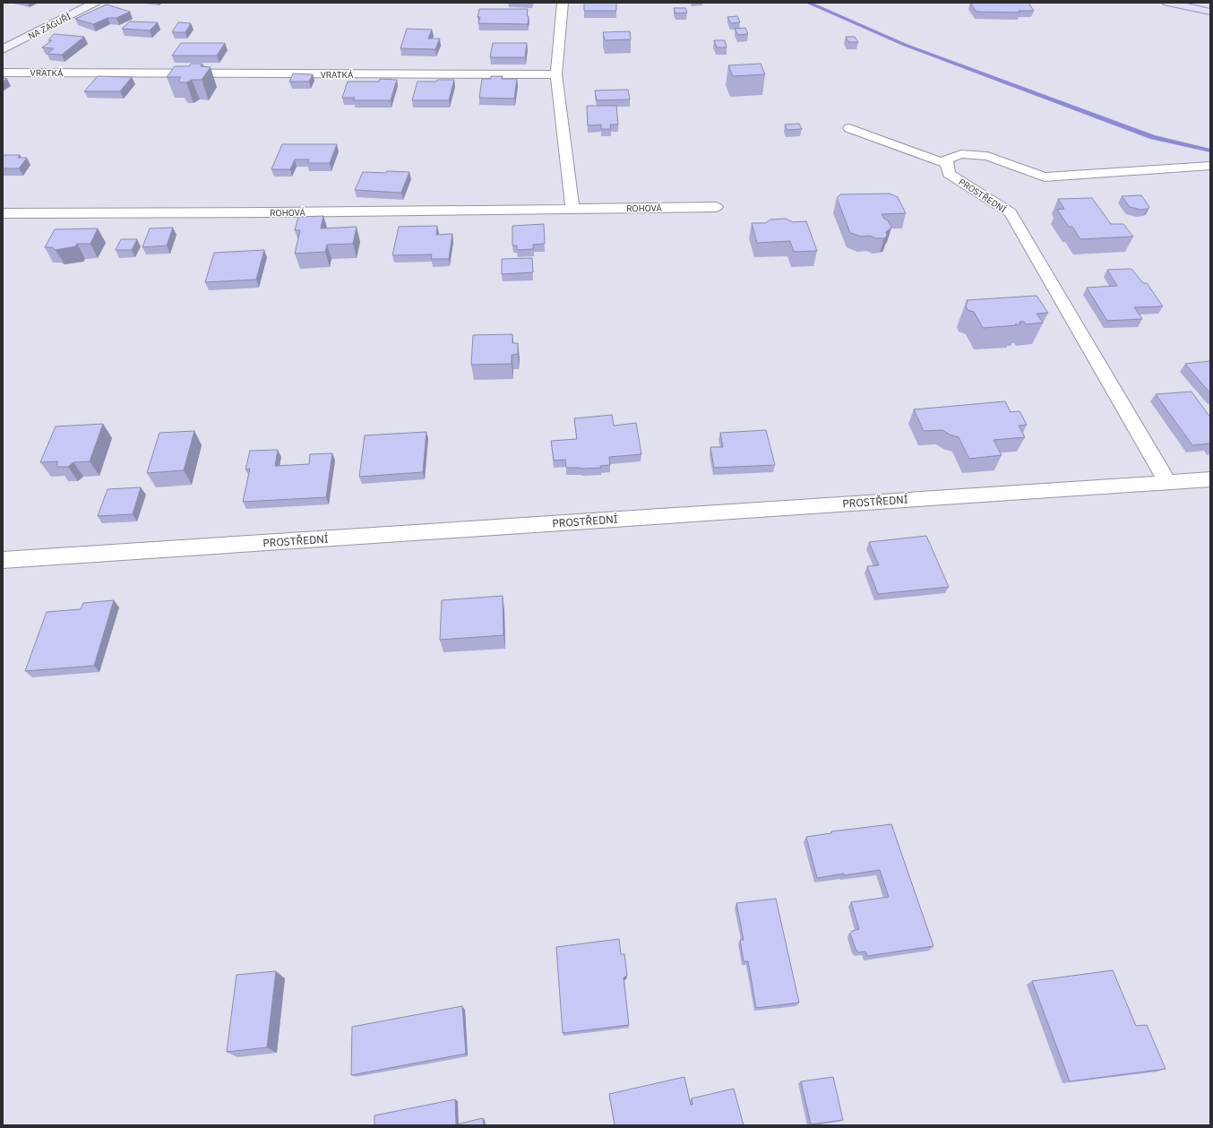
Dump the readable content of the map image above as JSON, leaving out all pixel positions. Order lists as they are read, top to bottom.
{
  "streets": {
    "street": [
      "NA ZÁGUŘÍ",
      "VRATKÁ",
      "PROSTŘEDNÍ",
      "ROHOVÁ"
    ]
  }
}
